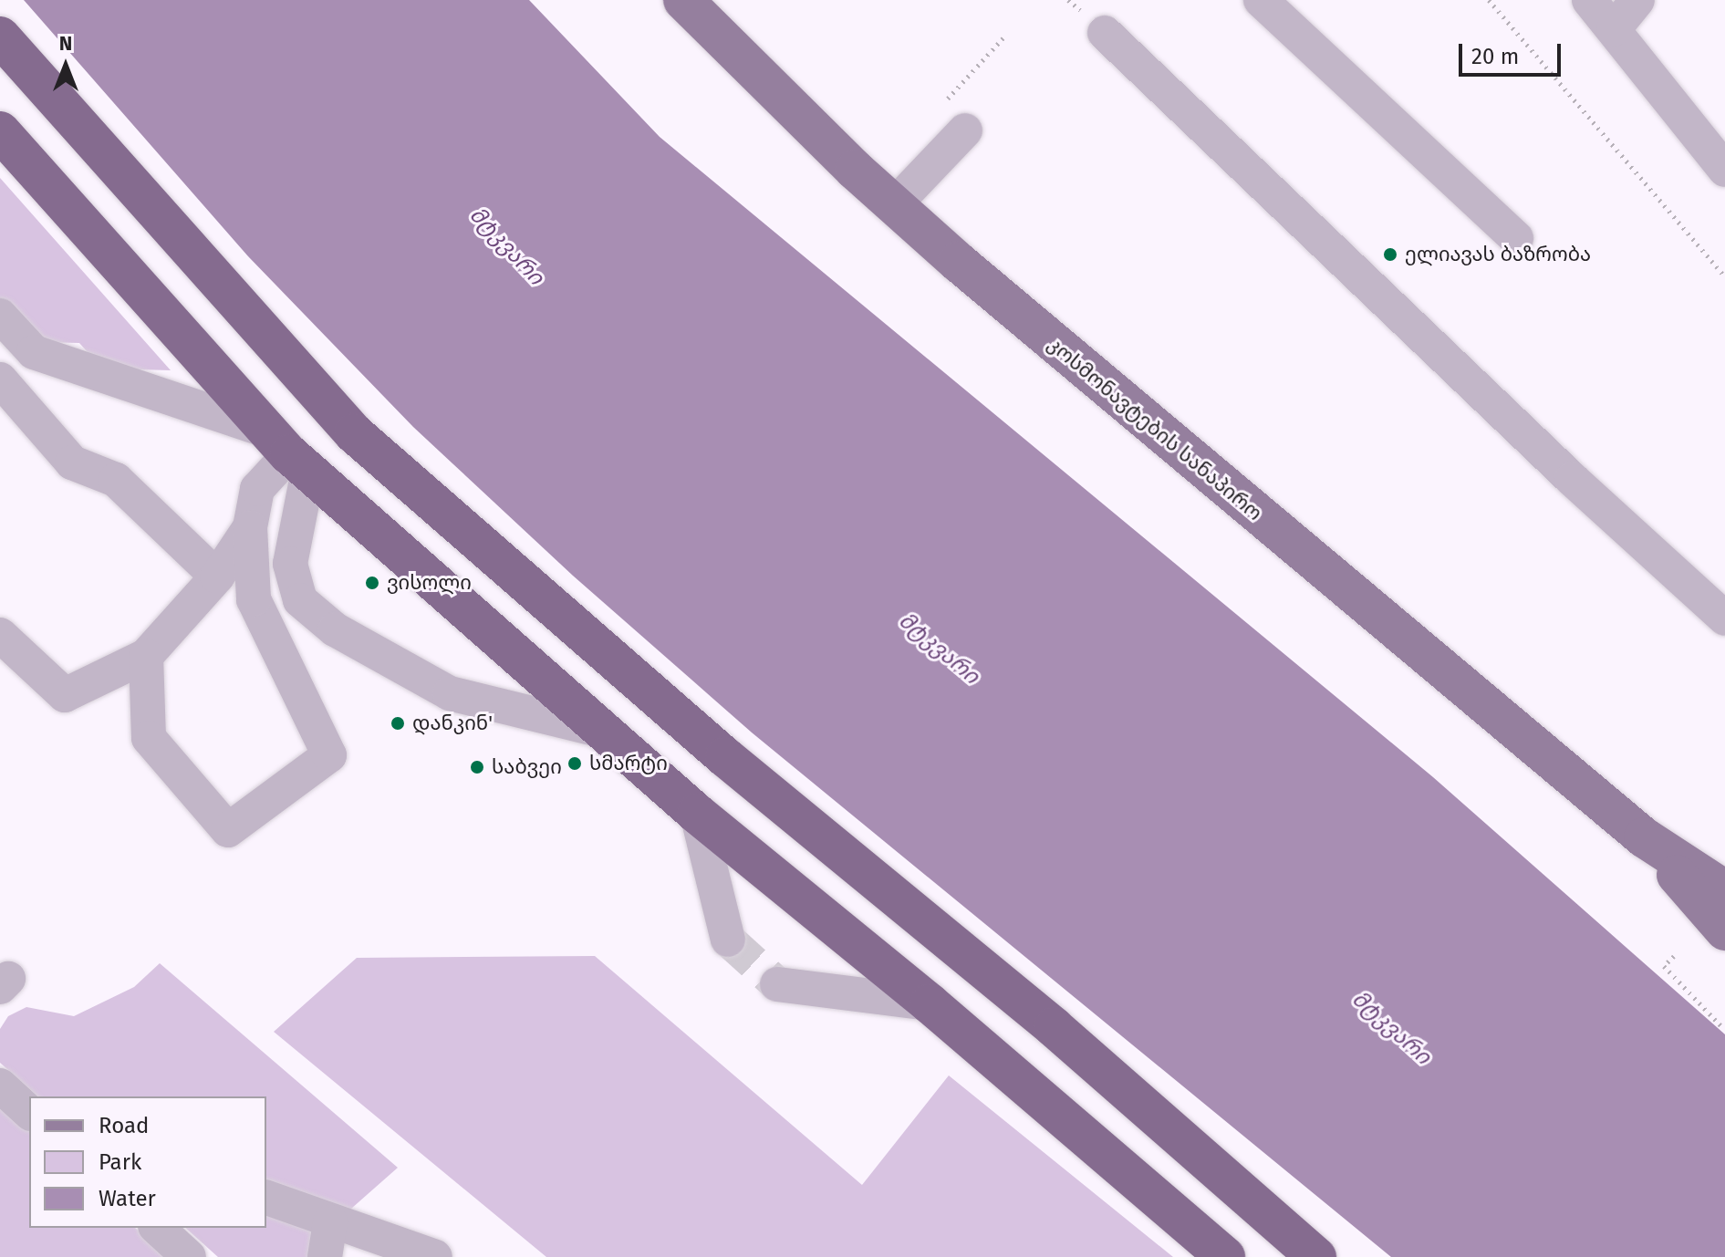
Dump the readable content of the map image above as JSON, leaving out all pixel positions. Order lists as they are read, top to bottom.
{
  "streets": {
    "main road": ["კოსმონავტების სანაპირო"]
  },
  "water": ["მტკვარი"],
  "places": [
    "ელიავას ბაზრობა",
    "ვისოლი",
    "დანკინ'",
    "სმარტი",
    "საბვეი"
  ],
  "legend": ["Road", "Park", "Water"],
  "scale_bar": "20 m",
  "north": "top"
}
